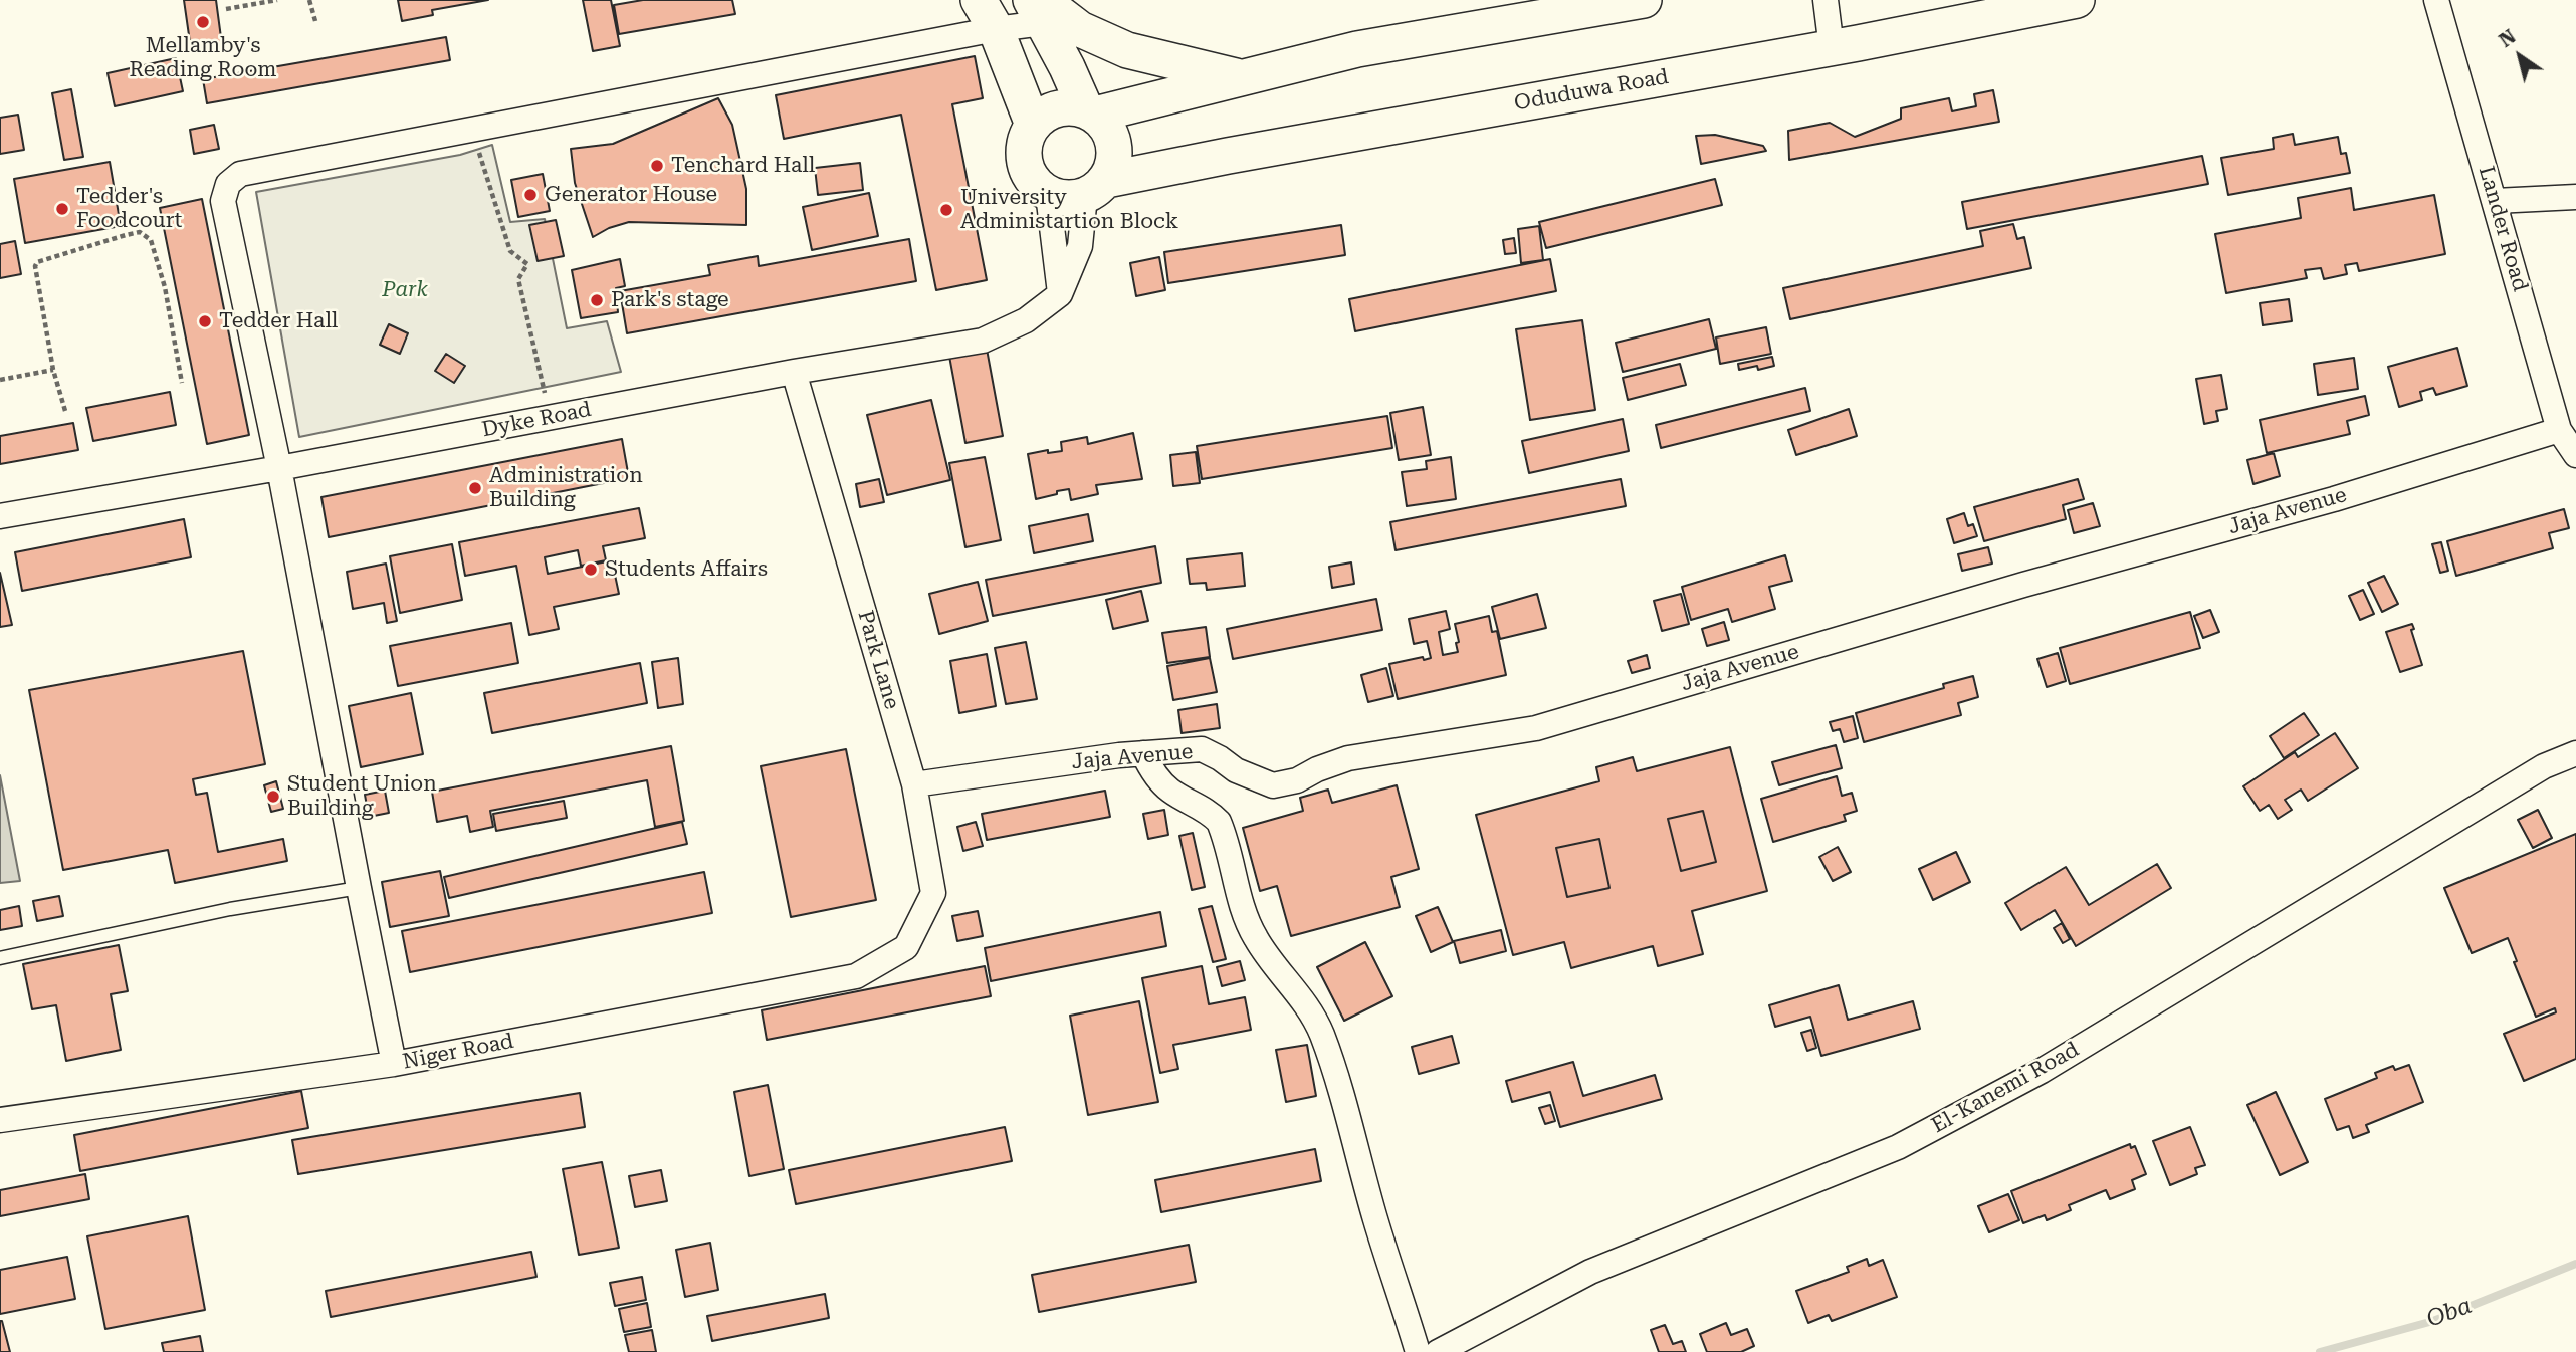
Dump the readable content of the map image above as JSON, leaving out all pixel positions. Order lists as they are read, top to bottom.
{
  "streets": {
    "street": [
      "Oduduwa Road",
      "Lander Road",
      "Dyke Road",
      "Jaja Avenue",
      "Park Lane",
      "Niger Road",
      "El-Kanemi Road"
    ]
  },
  "crossings": [
    ["Oduduwa Road", "Dyke Road"],
    ["Lander Road", "Jaja Avenue"],
    ["Dyke Road", "Park Lane"],
    ["Jaja Avenue", "Park Lane"],
    ["Park Lane", "Niger Road"]
  ],
  "water": ["Oba"],
  "parks": ["Park"],
  "places": [
    "Mellamby's Reading Room",
    "Tenchard Hall",
    "Generator House",
    "Tedder's Foodcourt",
    "University Administartion Block",
    "Park's stage",
    "Tedder Hall",
    "Administration Building",
    "Students Affairs",
    "Student Union Building"
  ],
  "north": "top left"
}
